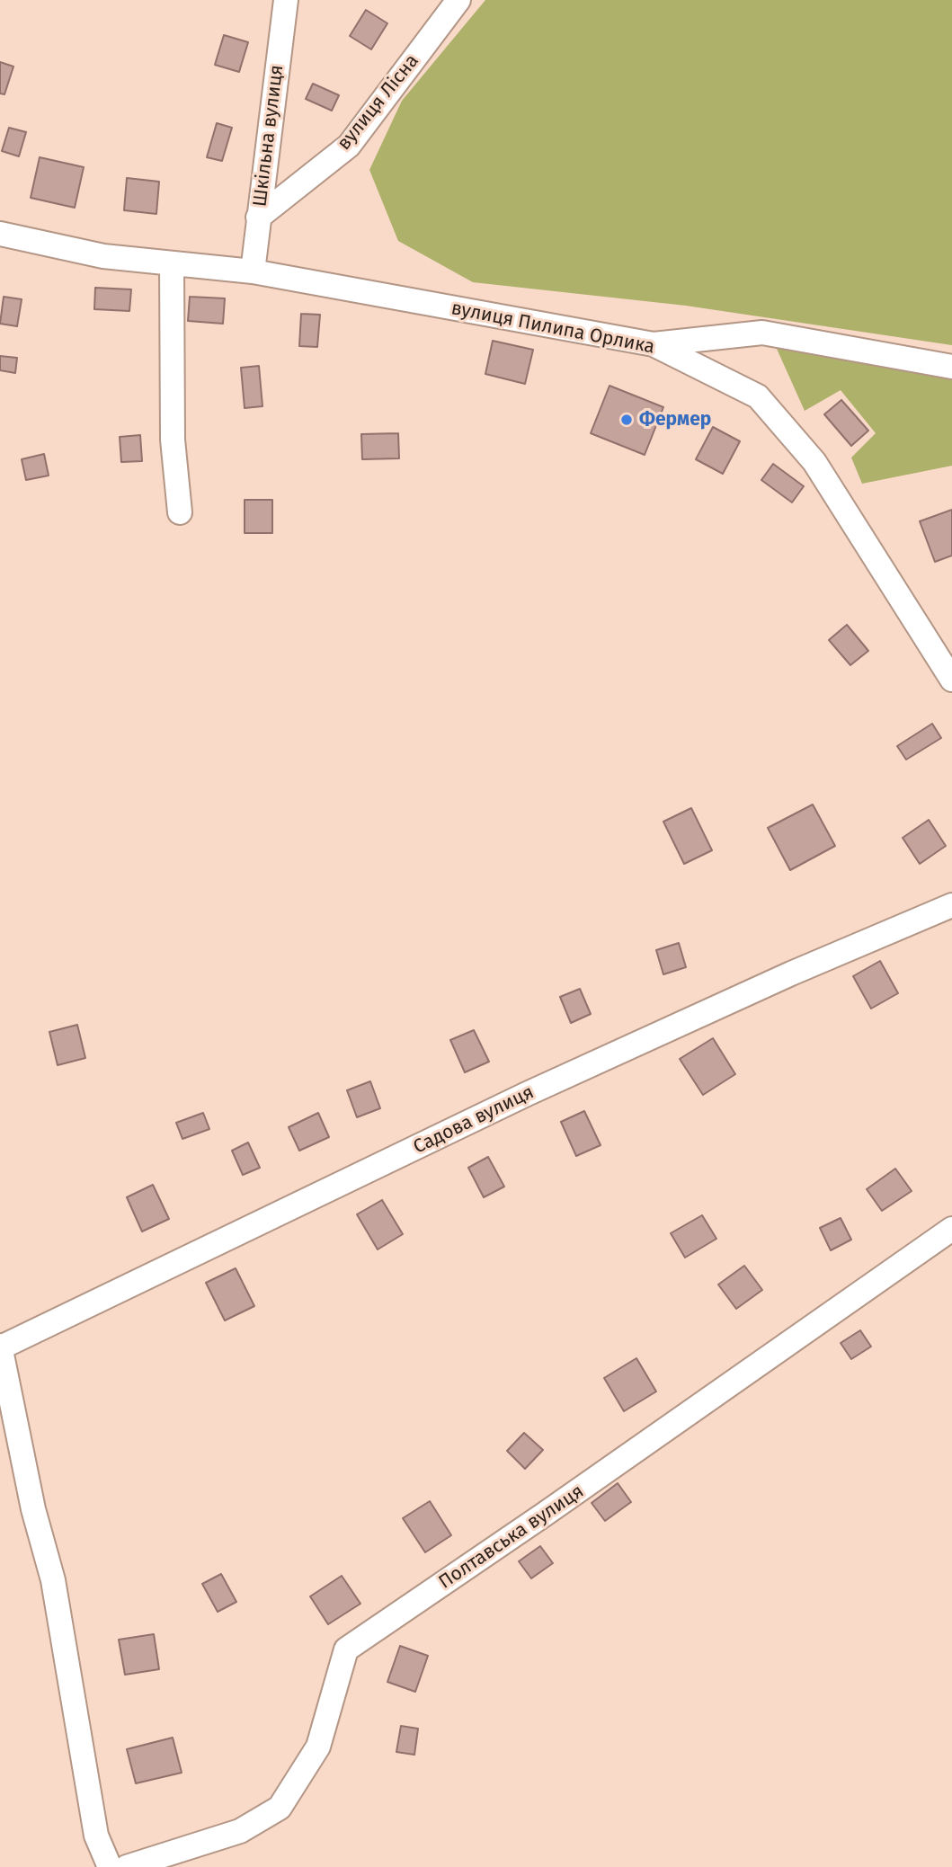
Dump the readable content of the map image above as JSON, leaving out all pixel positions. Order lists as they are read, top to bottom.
{
  "streets": {
    "street": [
      "вулиця Лісна",
      "Шкільна вулиця",
      "вулиця Пилипа Орлика",
      "Садова вулиця",
      "Полтавська вулиця"
    ]
  },
  "crossings": [
    ["вулиця Лісна", "Шкільна вулиця"],
    ["Шкільна вулиця", "вулиця Пилипа Орлика"]
  ],
  "places": ["Фермер"]
}
